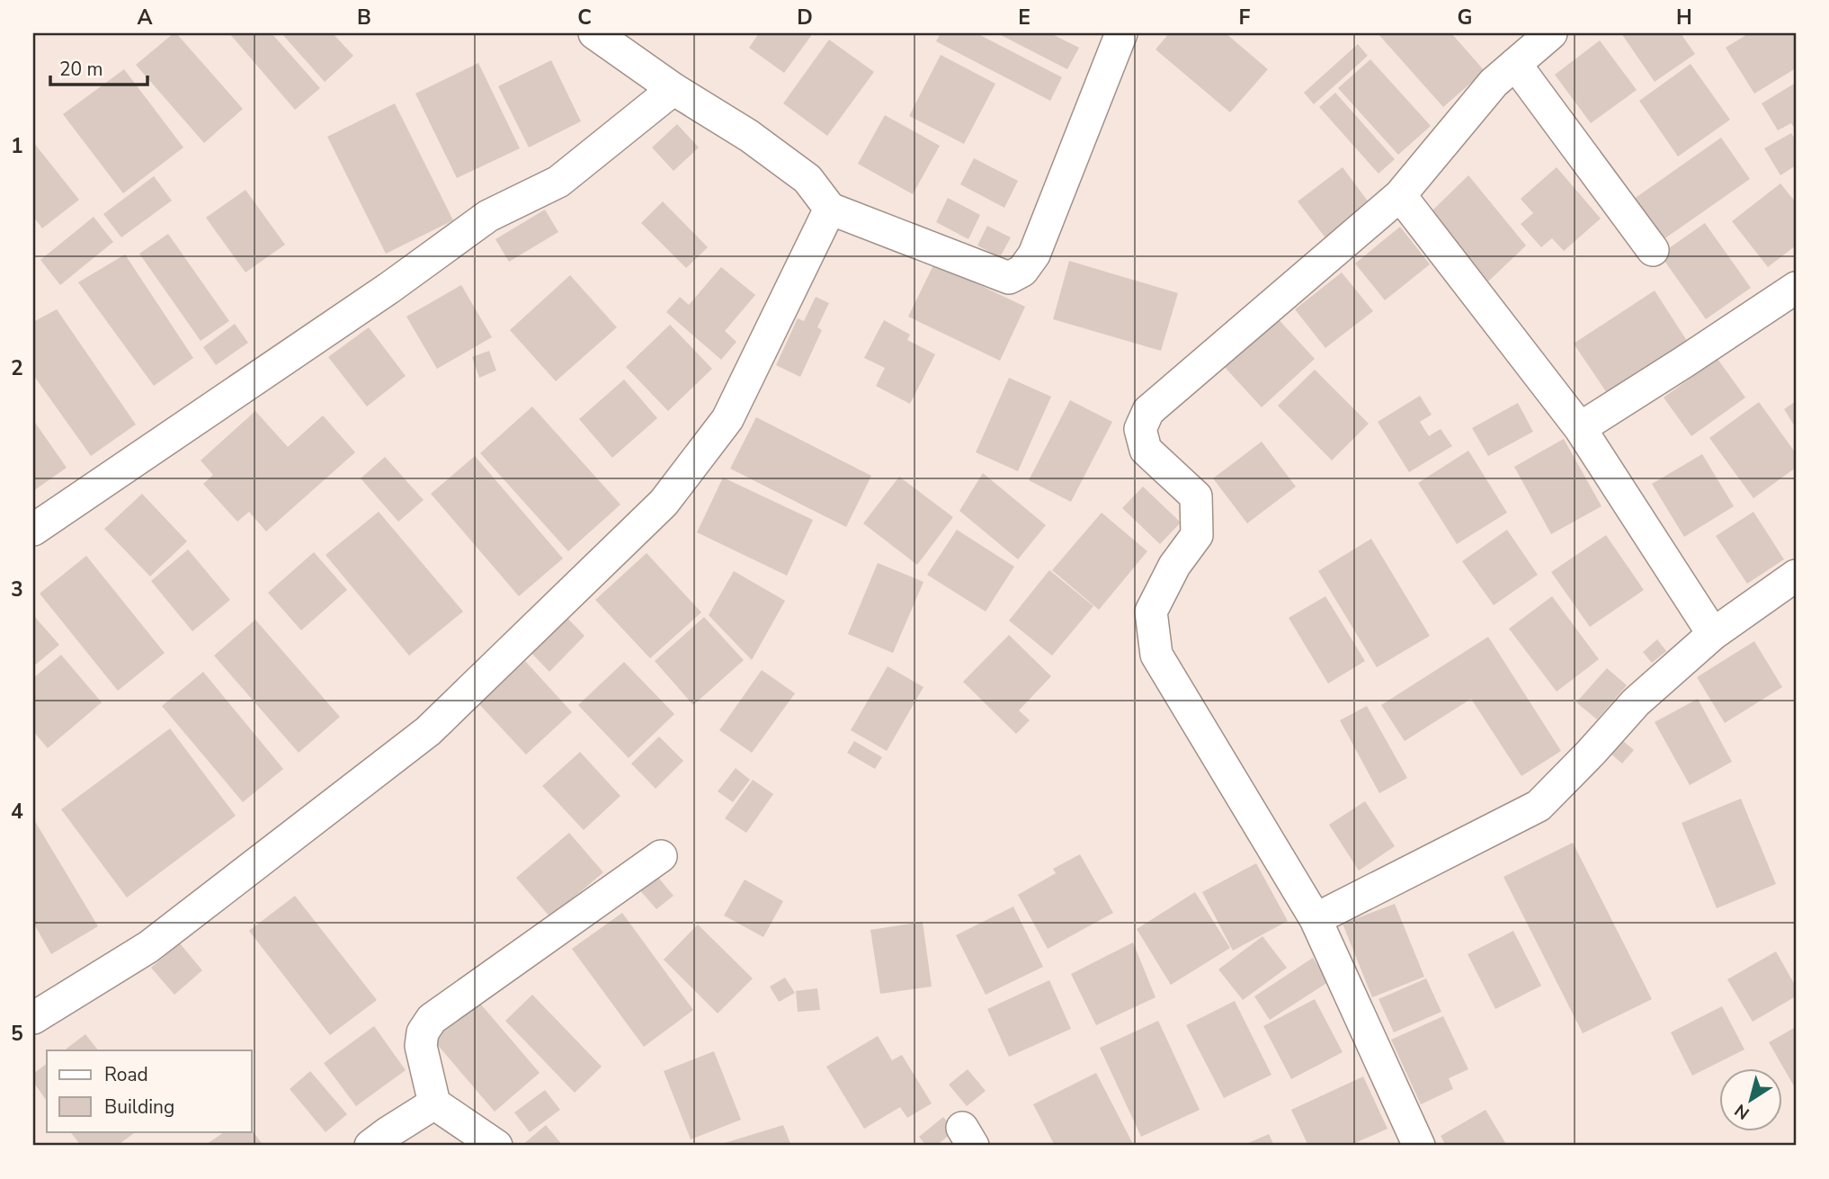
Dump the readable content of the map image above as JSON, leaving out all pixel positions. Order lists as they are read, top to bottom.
{
  "legend": ["Road", "Building"],
  "scale_bar": "20 m",
  "north": "bottom left",
  "grid": {
    "columns": [
      "A",
      "B",
      "C",
      "D",
      "E",
      "F",
      "G",
      "H"
    ],
    "rows": [
      "1",
      "2",
      "3",
      "4",
      "5"
    ]
  }
}
